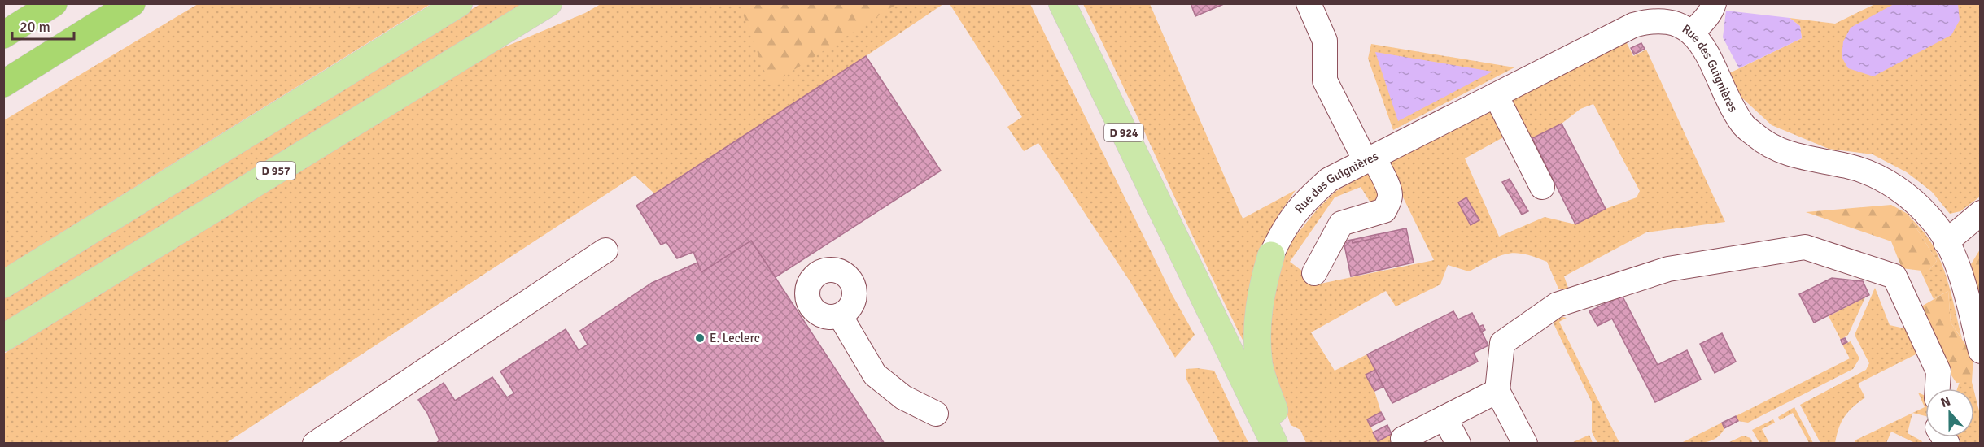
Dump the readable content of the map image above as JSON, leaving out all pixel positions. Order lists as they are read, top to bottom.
{
  "streets": {
    "main road": ["D 924", "D 957"],
    "street": ["Rue des Guignières"]
  },
  "places": ["E. Leclerc"],
  "scale_bar": "20 m",
  "north": "top"
}
